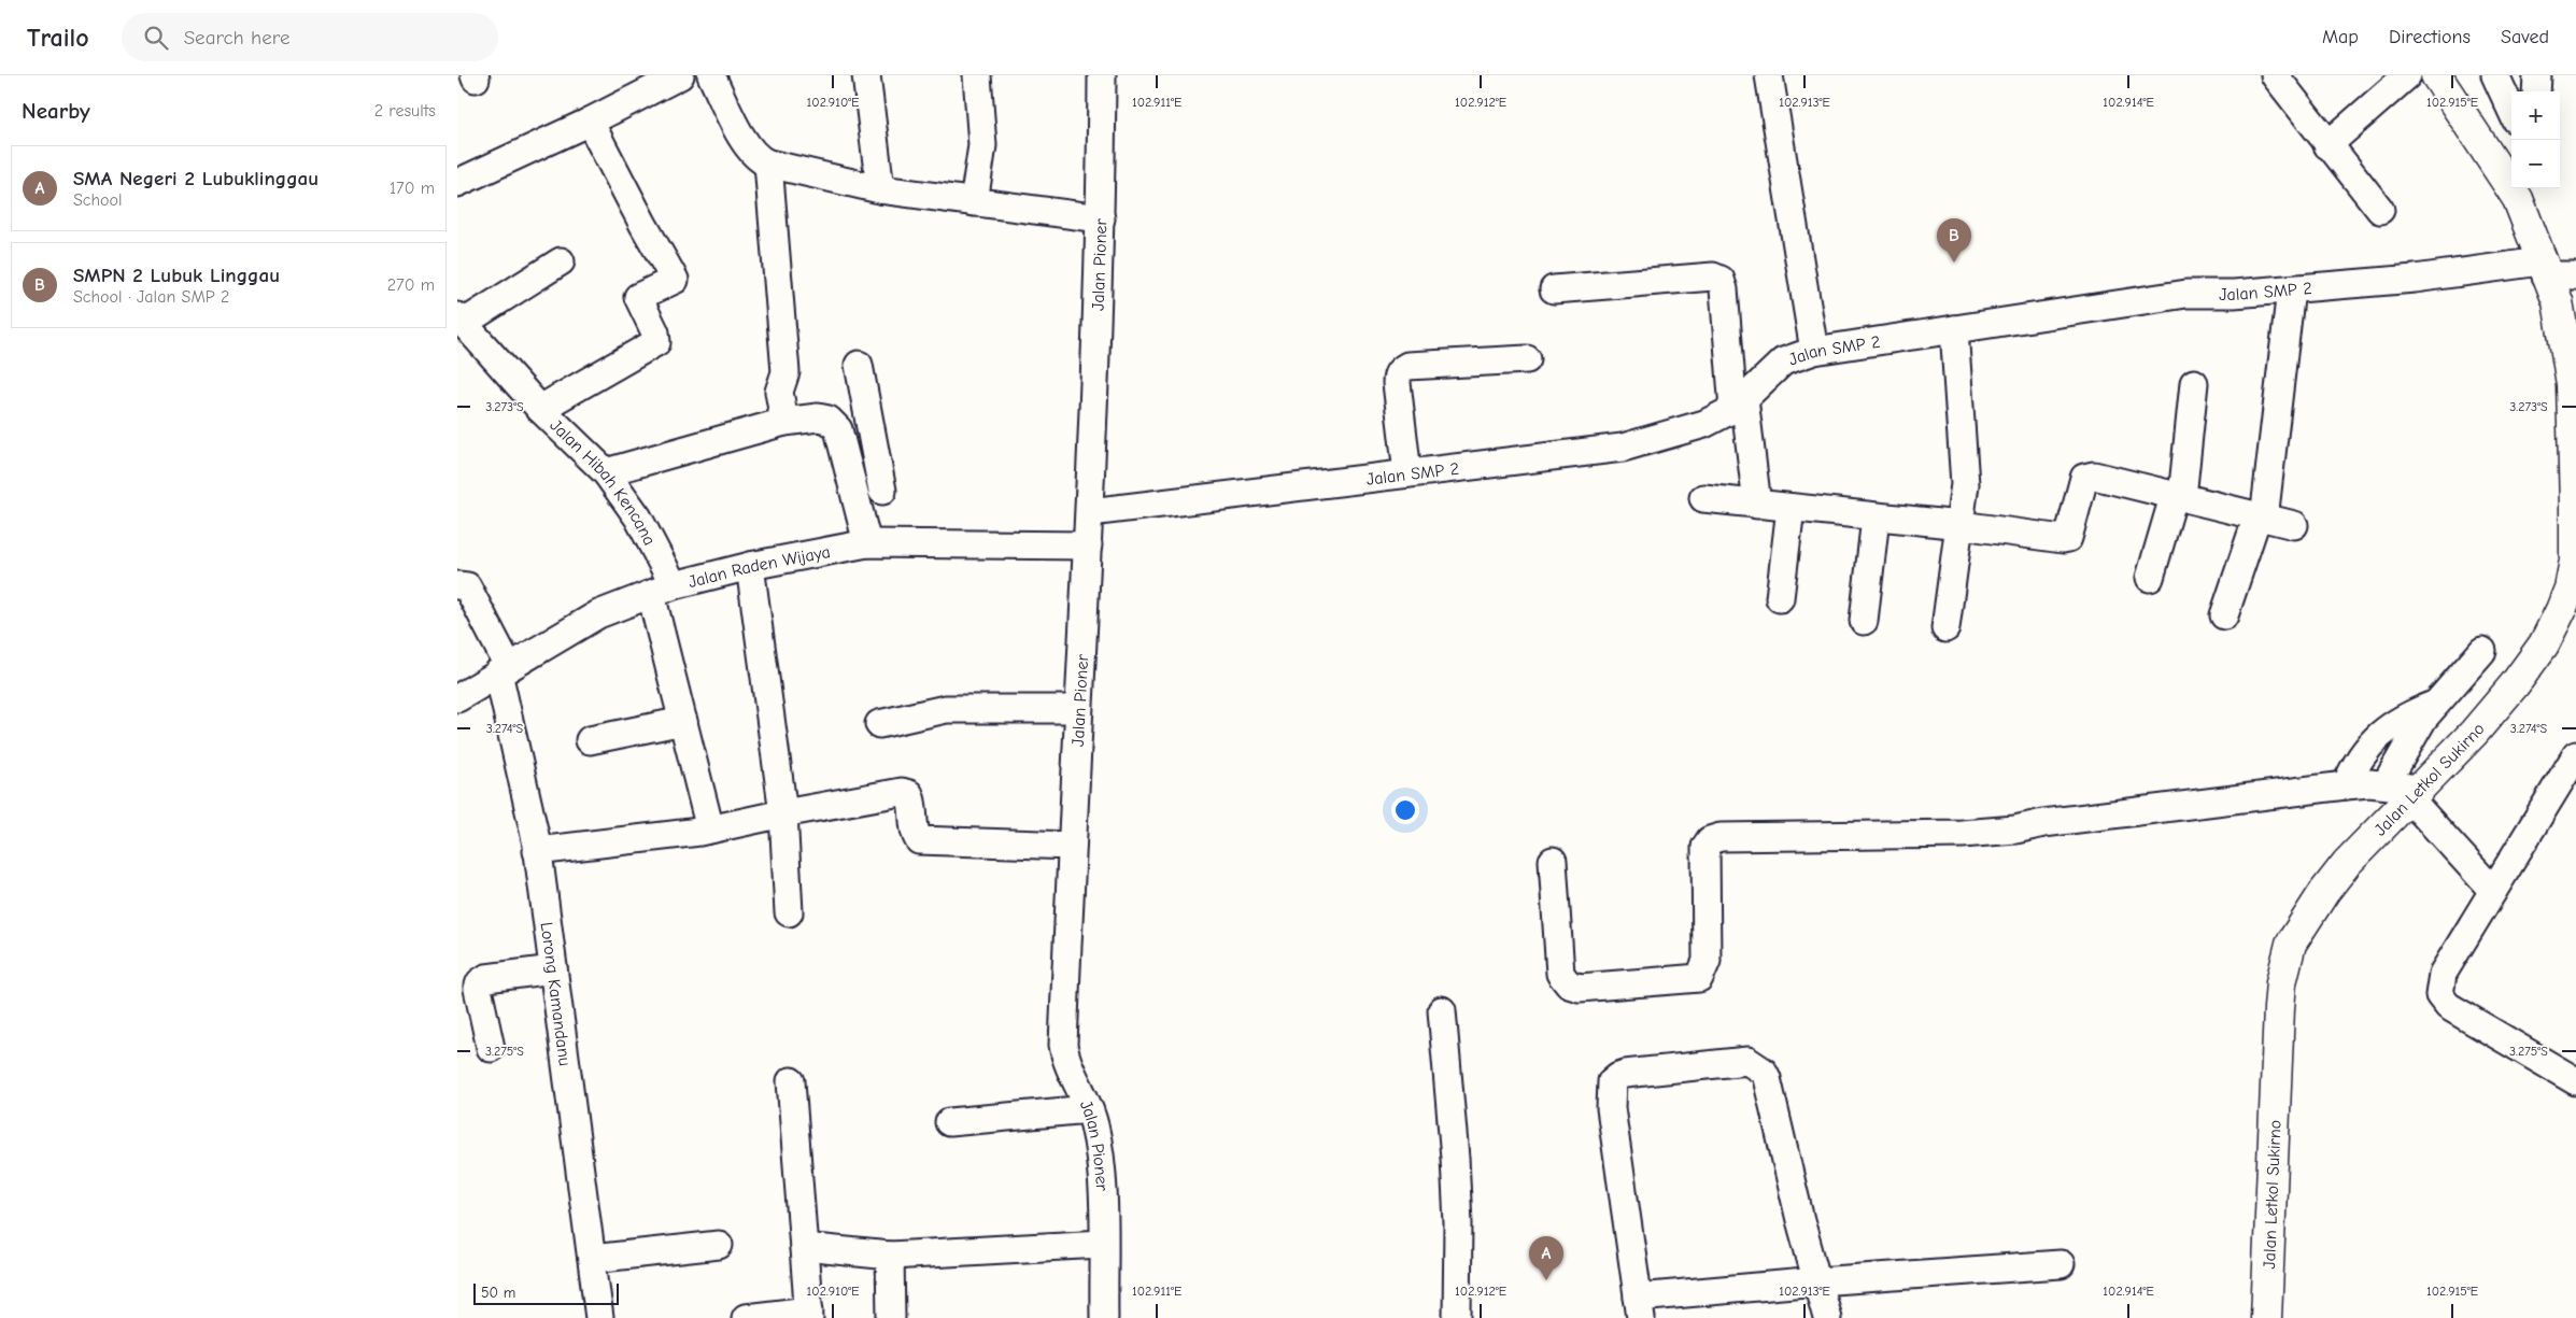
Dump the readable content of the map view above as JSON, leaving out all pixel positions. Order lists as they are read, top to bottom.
{
  "streets": {
    "main road": ["Jalan Letkol Sukirno"],
    "street": [
      "Jalan Pioner",
      "Jalan SMP 2",
      "Jalan Hibah Kencana",
      "Jalan Raden Wijaya",
      "Lorong Kamandanu"
    ]
  },
  "crossings": [
    ["Jalan Pioner", "Jalan SMP 2"],
    ["Jalan Pioner", "Jalan Raden Wijaya"],
    ["Jalan SMP 2", "Jalan Letkol Sukirno"],
    ["Jalan Hibah Kencana", "Jalan Raden Wijaya"],
    ["Jalan Raden Wijaya", "Lorong Kamandanu"]
  ],
  "scale_bar": "50 m",
  "page": {
    "header": "Trailo",
    "search": "Search here",
    "nav": ["Map", "Directions", "Saved"],
    "heading": ["Nearby", "2 results"],
    "map_buttons": ["+", "−"],
    "list": [
      {
        "mark": "A",
        "name": "SMA Negeri 2 Lubuklinggau",
        "note": "School",
        "value": "170 m"
      },
      {
        "mark": "B",
        "name": "SMPN 2 Lubuk Linggau",
        "note": "School · Jalan SMP 2",
        "value": "270 m"
      }
    ],
    "pins": ["B", "A"],
    "scale": "50 m"
  },
  "coordinates": [
    "102.910°E",
    "102.911°E",
    "102.912°E",
    "102.913°E",
    "102.914°E",
    "102.915°E",
    "3.273°S",
    "3.274°S",
    "3.275°S"
  ]
}
